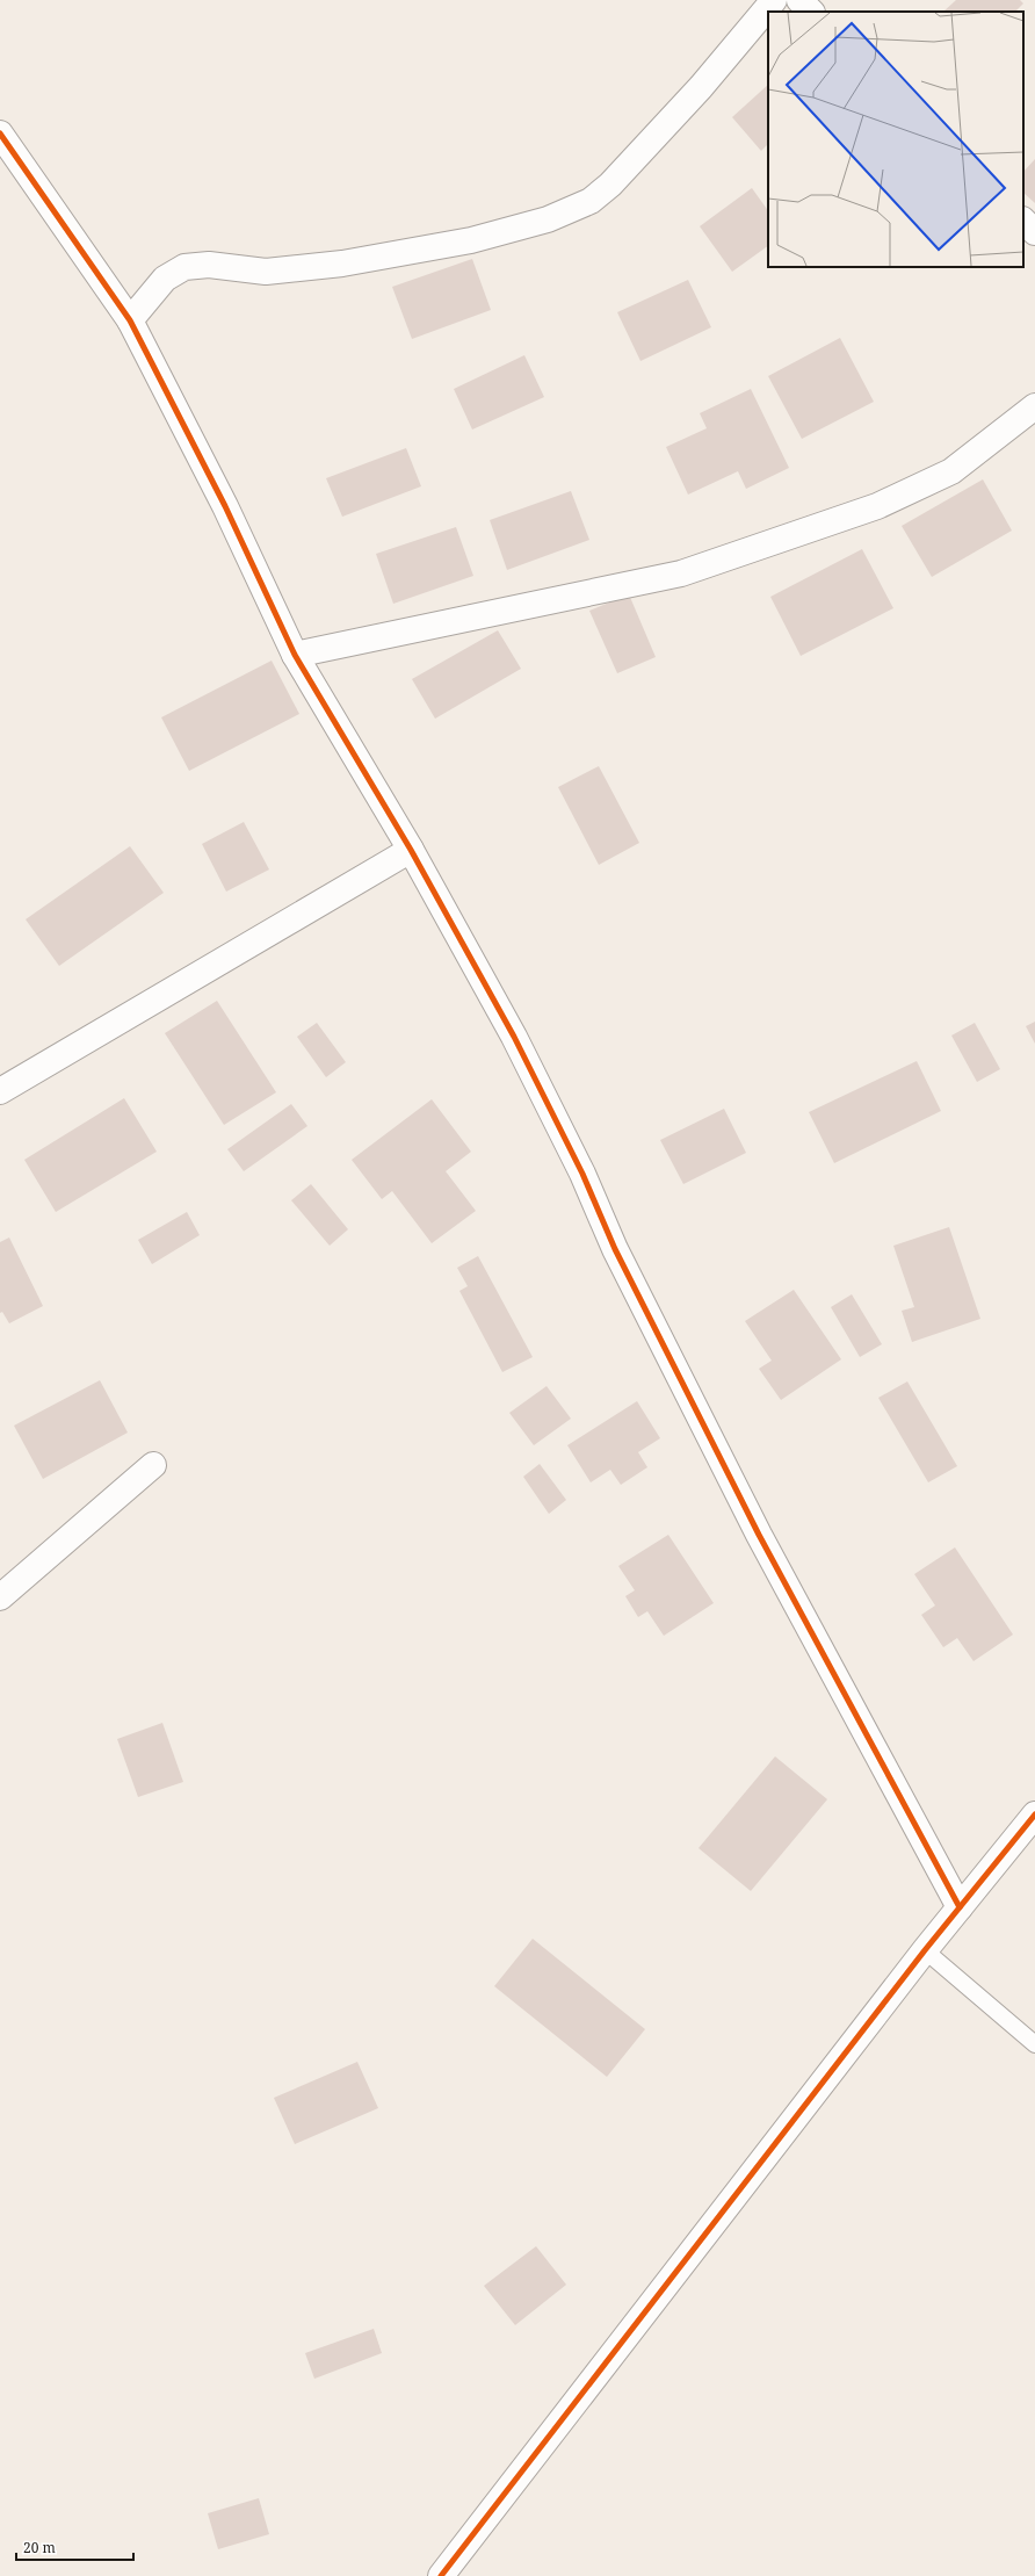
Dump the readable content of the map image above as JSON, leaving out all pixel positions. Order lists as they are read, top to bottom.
{
  "scale_bar": "20 m"
}
